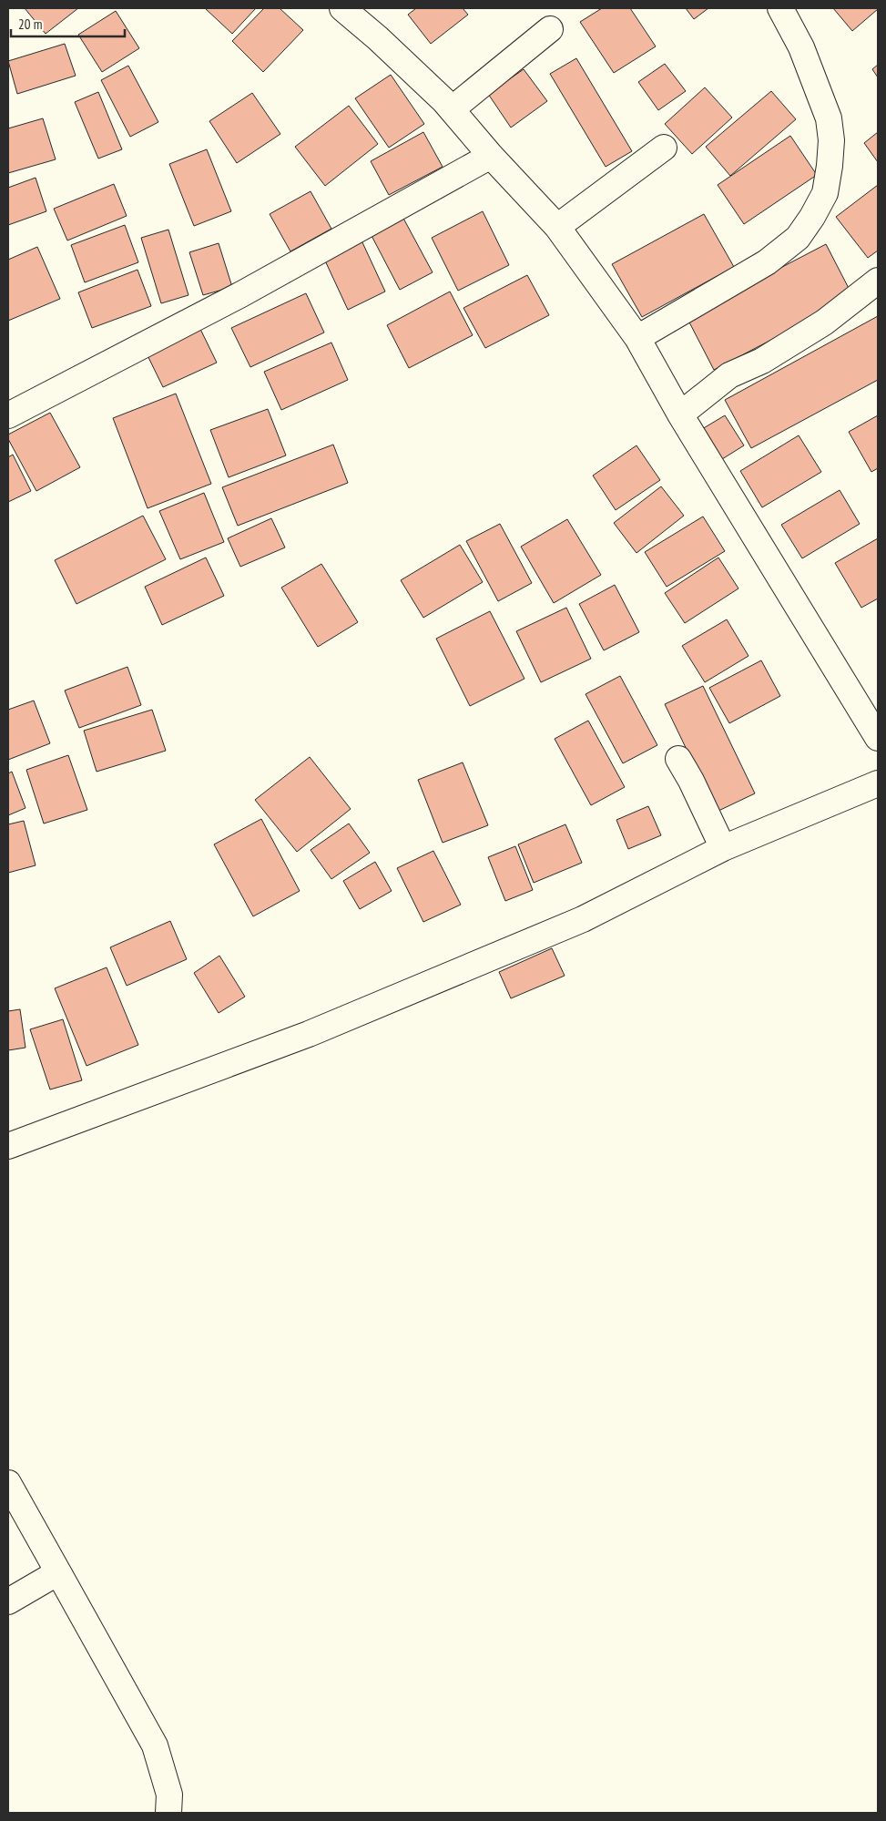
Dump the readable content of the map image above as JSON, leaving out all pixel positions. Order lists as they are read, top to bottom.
{
  "scale_bar": "20 m"
}
